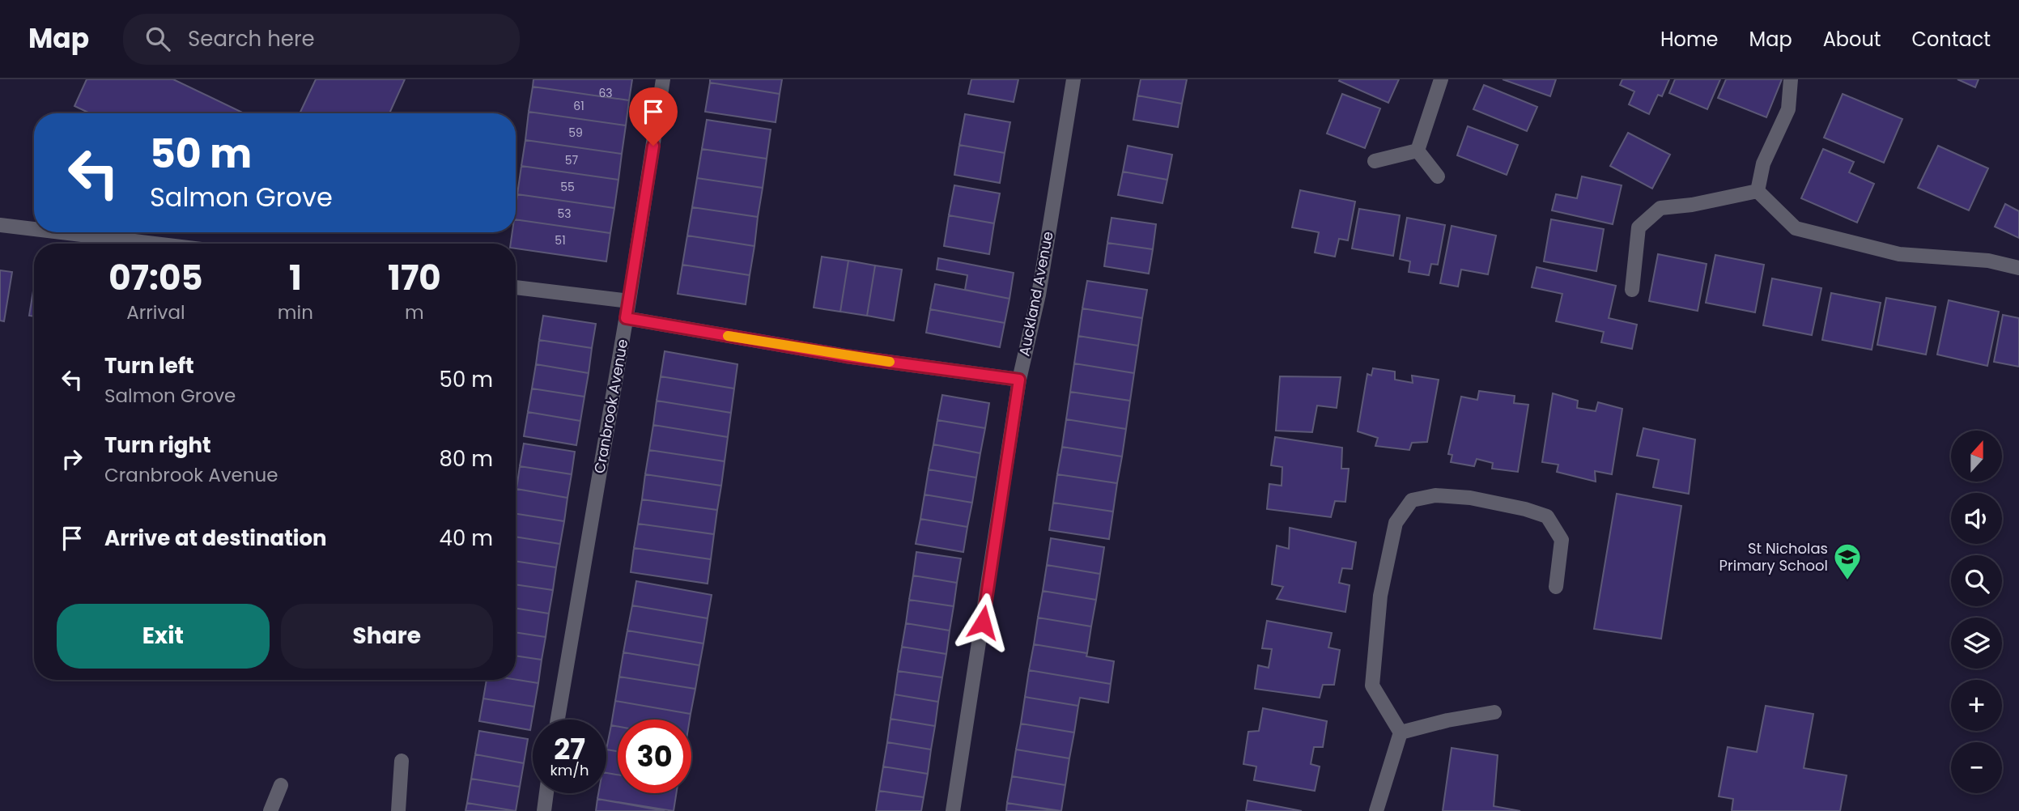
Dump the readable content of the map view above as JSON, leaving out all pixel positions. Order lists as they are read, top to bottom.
{
  "streets": {
    "street": ["Auckland Avenue", "Cranbrook Avenue"]
  },
  "places": {
    "school or university": ["St Nicholas Primary School"]
  },
  "house_numbers": [
    "63",
    "61",
    "59",
    "57",
    "55",
    "53",
    "51"
  ],
  "north": "top",
  "page": {
    "header": "Map",
    "search": "Search here",
    "nav": [
      "Home",
      "Map",
      "About",
      "Contact"
    ],
    "turn": ["50 m", "Salmon Grove"],
    "eta": [
      "07:05",
      "Arrival",
      "1",
      "min",
      "170",
      "m"
    ],
    "list": [
      {
        "name": "Turn left",
        "note": "Salmon Grove",
        "value": "50 m"
      },
      {
        "name": "Turn right",
        "note": "Cranbrook Avenue",
        "value": "80 m"
      },
      {
        "name": "Arrive at destination",
        "value": "40 m"
      }
    ],
    "map_buttons": ["+", "−"],
    "buttons": ["Exit", "Share"],
    "speed": "27 km/h",
    "limit": "30"
  }
}
